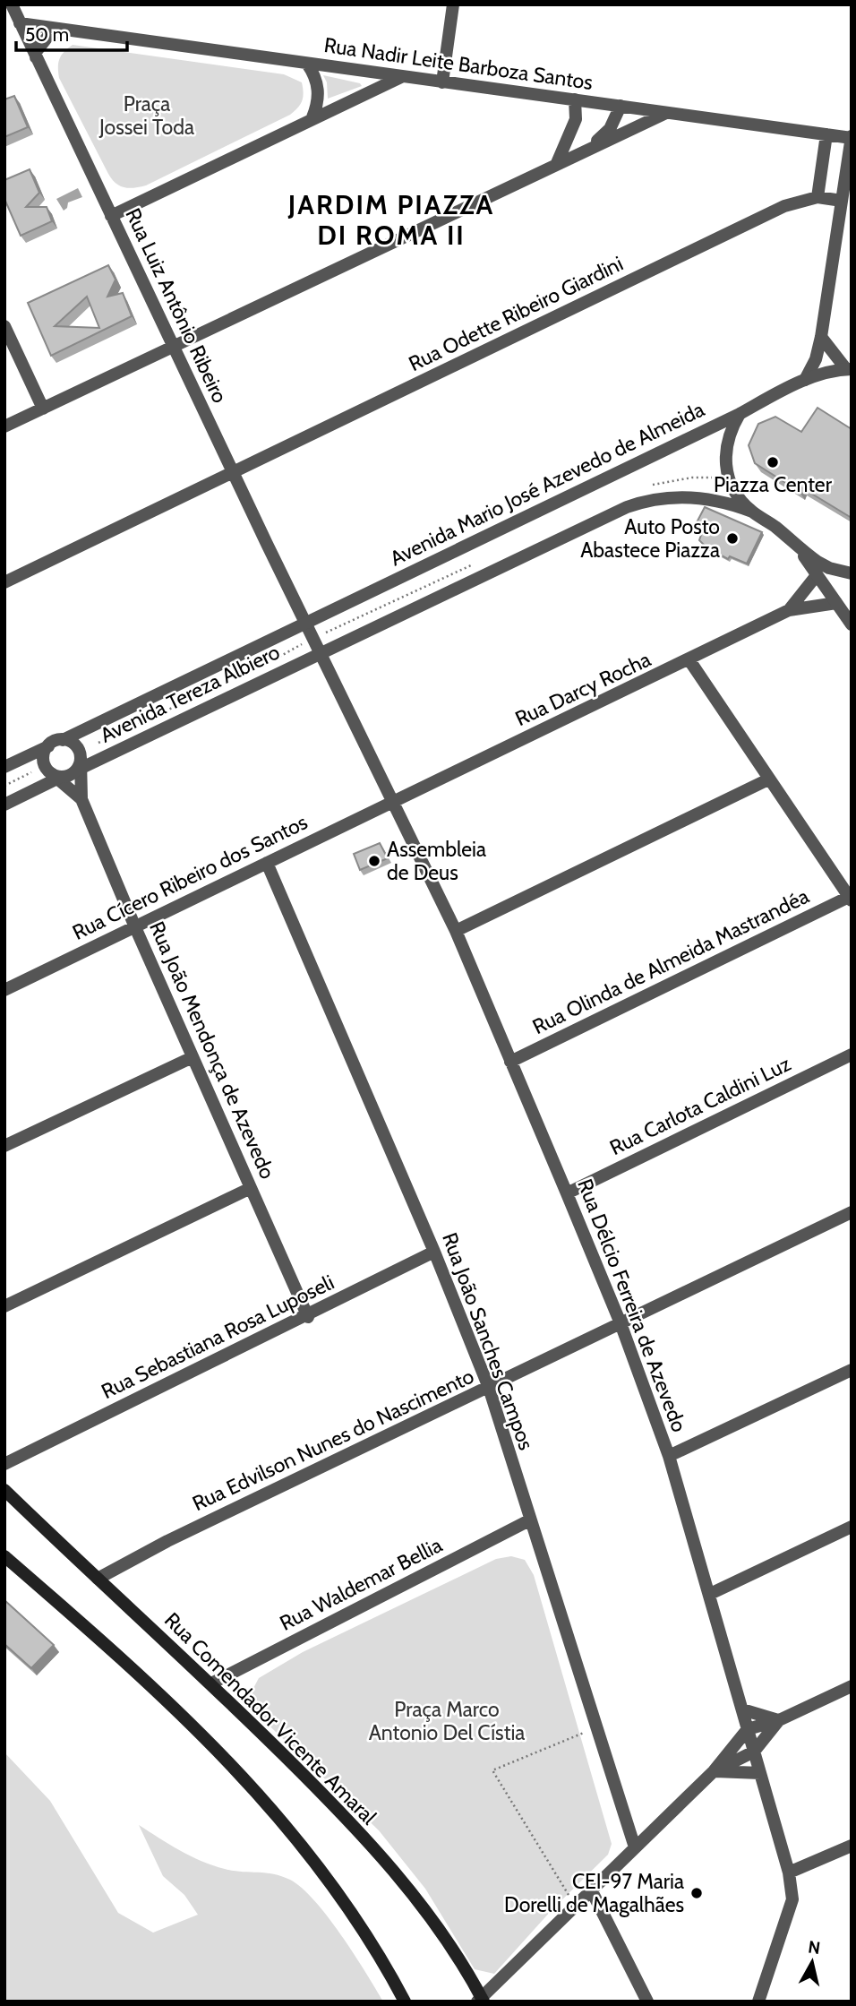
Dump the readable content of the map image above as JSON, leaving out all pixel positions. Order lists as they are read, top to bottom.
{
  "streets": {
    "main road": ["Rua Comendador Vicente Amaral"],
    "street": [
      "Rua Nadir Leite Barboza Santos",
      "Rua Luiz Antônio Ribeiro",
      "Rua Odette Ribeiro Giardini",
      "Avenida Mario José Azevedo de Almeida",
      "Rua Darcy Rocha",
      "Avenida Tereza Albiero",
      "Rua Cícero Ribeiro dos Santos",
      "Rua Olinda de Almeida Mastrandéa",
      "Rua João Mendonça de Azevedo",
      "Rua Carlota Caldini Luz",
      "Rua Délcio Ferreira de Azevedo",
      "Rua Sebastiana Rosa Luposeli",
      "Rua João Sanches Campos",
      "Rua Edvilson Nunes do Nascimento",
      "Rua Waldemar Bellia"
    ]
  },
  "crossings": [
    ["Rua Nadir Leite Barboza Santos", "Rua Luiz Antônio Ribeiro"],
    ["Rua Luiz Antônio Ribeiro", "Rua Odette Ribeiro Giardini"],
    ["Rua Luiz Antônio Ribeiro", "Avenida Mario José Azevedo de Almeida"],
    ["Rua Luiz Antônio Ribeiro", "Avenida Tereza Albiero"],
    ["Rua Luiz Antônio Ribeiro", "Rua Délcio Ferreira de Azevedo"],
    ["Avenida Mario José Azevedo de Almeida", "Avenida Tereza Albiero"],
    ["Rua Darcy Rocha", "Rua Cícero Ribeiro dos Santos"],
    ["Rua Darcy Rocha", "Rua Délcio Ferreira de Azevedo"],
    ["Avenida Tereza Albiero", "Rua João Mendonça de Azevedo"],
    ["Avenida Tereza Albiero", "Rua Délcio Ferreira de Azevedo"],
    ["Rua Cícero Ribeiro dos Santos", "Rua João Mendonça de Azevedo"],
    ["Rua Cícero Ribeiro dos Santos", "Rua Délcio Ferreira de Azevedo"],
    ["Rua Cícero Ribeiro dos Santos", "Rua João Sanches Campos"],
    ["Rua Olinda de Almeida Mastrandéa", "Rua Délcio Ferreira de Azevedo"],
    ["Rua João Mendonça de Azevedo", "Rua Sebastiana Rosa Luposeli"],
    ["Rua Carlota Caldini Luz", "Rua Délcio Ferreira de Azevedo"],
    ["Rua Délcio Ferreira de Azevedo", "Rua Edvilson Nunes do Nascimento"],
    ["Rua Sebastiana Rosa Luposeli", "Rua João Sanches Campos"],
    ["Rua João Sanches Campos", "Rua Edvilson Nunes do Nascimento"],
    ["Rua João Sanches Campos", "Rua Waldemar Bellia"],
    ["Rua Edvilson Nunes do Nascimento", "Rua Comendador Vicente Amaral"],
    ["Rua Waldemar Bellia", "Rua Comendador Vicente Amaral"]
  ],
  "districts": ["JARDIM PIAZZA DI ROMA II"],
  "parks": ["Praça Jossei Toda", "Praça Marco Antonio Del Cístia"],
  "places": [
    "Piazza Center",
    "Auto Posto Abastece Piazza",
    "Assembleia de Deus",
    "CEI-97 Maria Dorelli de Magalhães"
  ],
  "scale_bar": "50 m",
  "north": "top"
}
